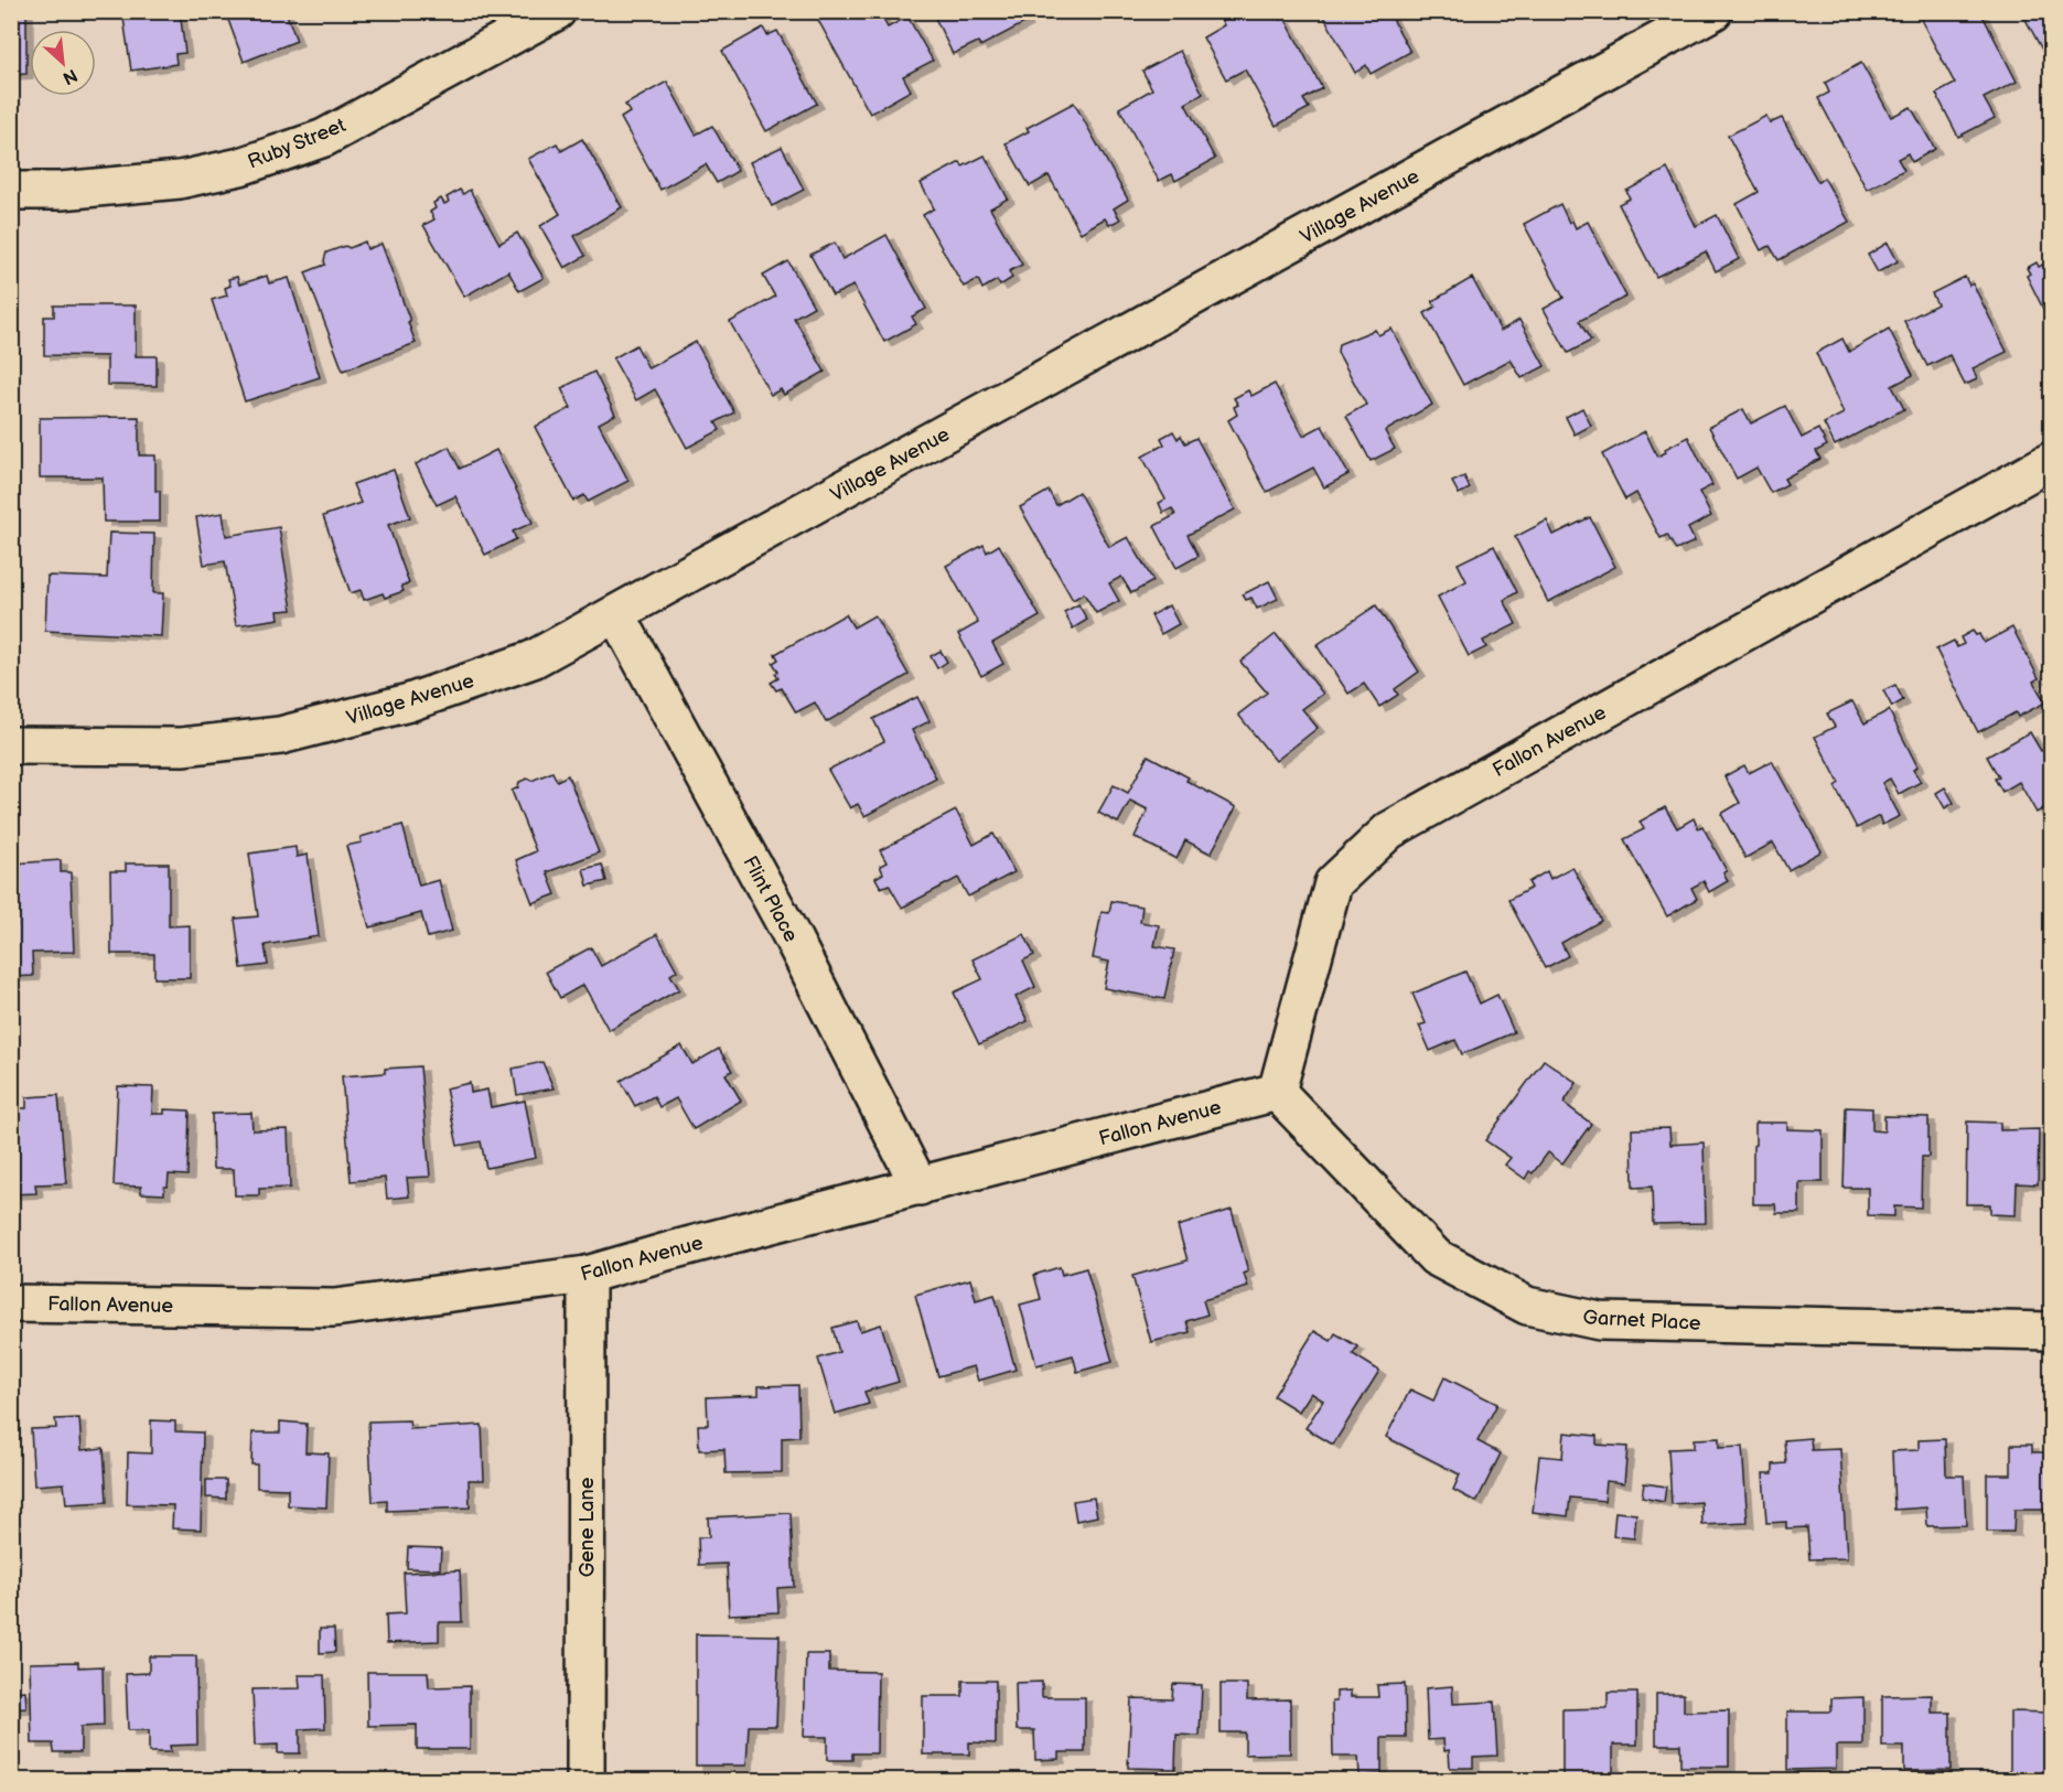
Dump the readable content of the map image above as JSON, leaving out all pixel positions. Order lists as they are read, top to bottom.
{
  "streets": {
    "street": [
      "Ruby Street",
      "Village Avenue",
      "Fallon Avenue",
      "Flint Place",
      "Garnet Place",
      "Gene Lane"
    ]
  },
  "crossings": [
    ["Village Avenue", "Flint Place"],
    ["Fallon Avenue", "Flint Place"],
    ["Fallon Avenue", "Garnet Place"],
    ["Fallon Avenue", "Gene Lane"]
  ],
  "north": "bottom right"
}
